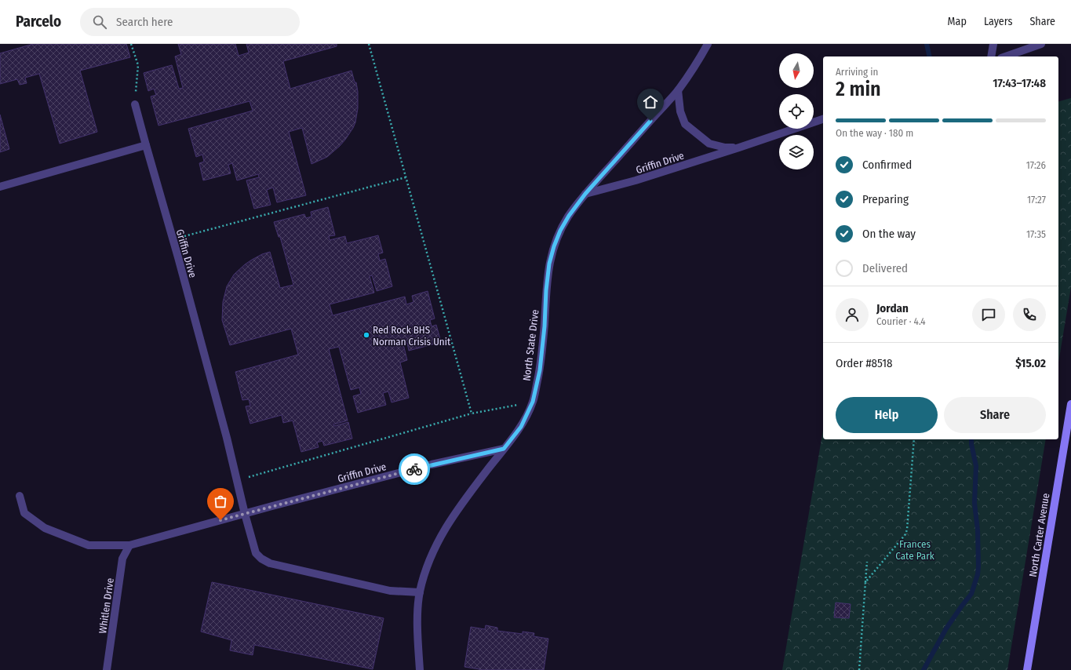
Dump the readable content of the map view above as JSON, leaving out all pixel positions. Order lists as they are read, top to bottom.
{
  "streets": {
    "street": [
      "Griffin Drive",
      "North State Drive",
      "North Carter Avenue",
      "Whitlen Drive"
    ]
  },
  "crossings": [
    ["Griffin Drive", "North State Drive"],
    ["Griffin Drive", "Whitlen Drive"]
  ],
  "parks": ["Frances Cate Park"],
  "places": ["Red Rock BHS Norman Crisis Unit"],
  "north": "bottom",
  "page": {
    "header": "Parcelo",
    "search": "Search here",
    "nav": ["Map", "Layers", "Share"],
    "heading": ["2 min", "Arriving in", "17:43–17:48"],
    "panel": [
      "Jordan",
      "Courier · 4.4",
      "Order #8518",
      "$15.02"
    ],
    "bar": "On the way · 180 m",
    "list": [
      ["Confirmed", "17:26"],
      ["Preparing", "17:27"],
      ["On the way", "17:35"],
      "Delivered"
    ],
    "buttons": ["Help", "Share"]
  }
}
